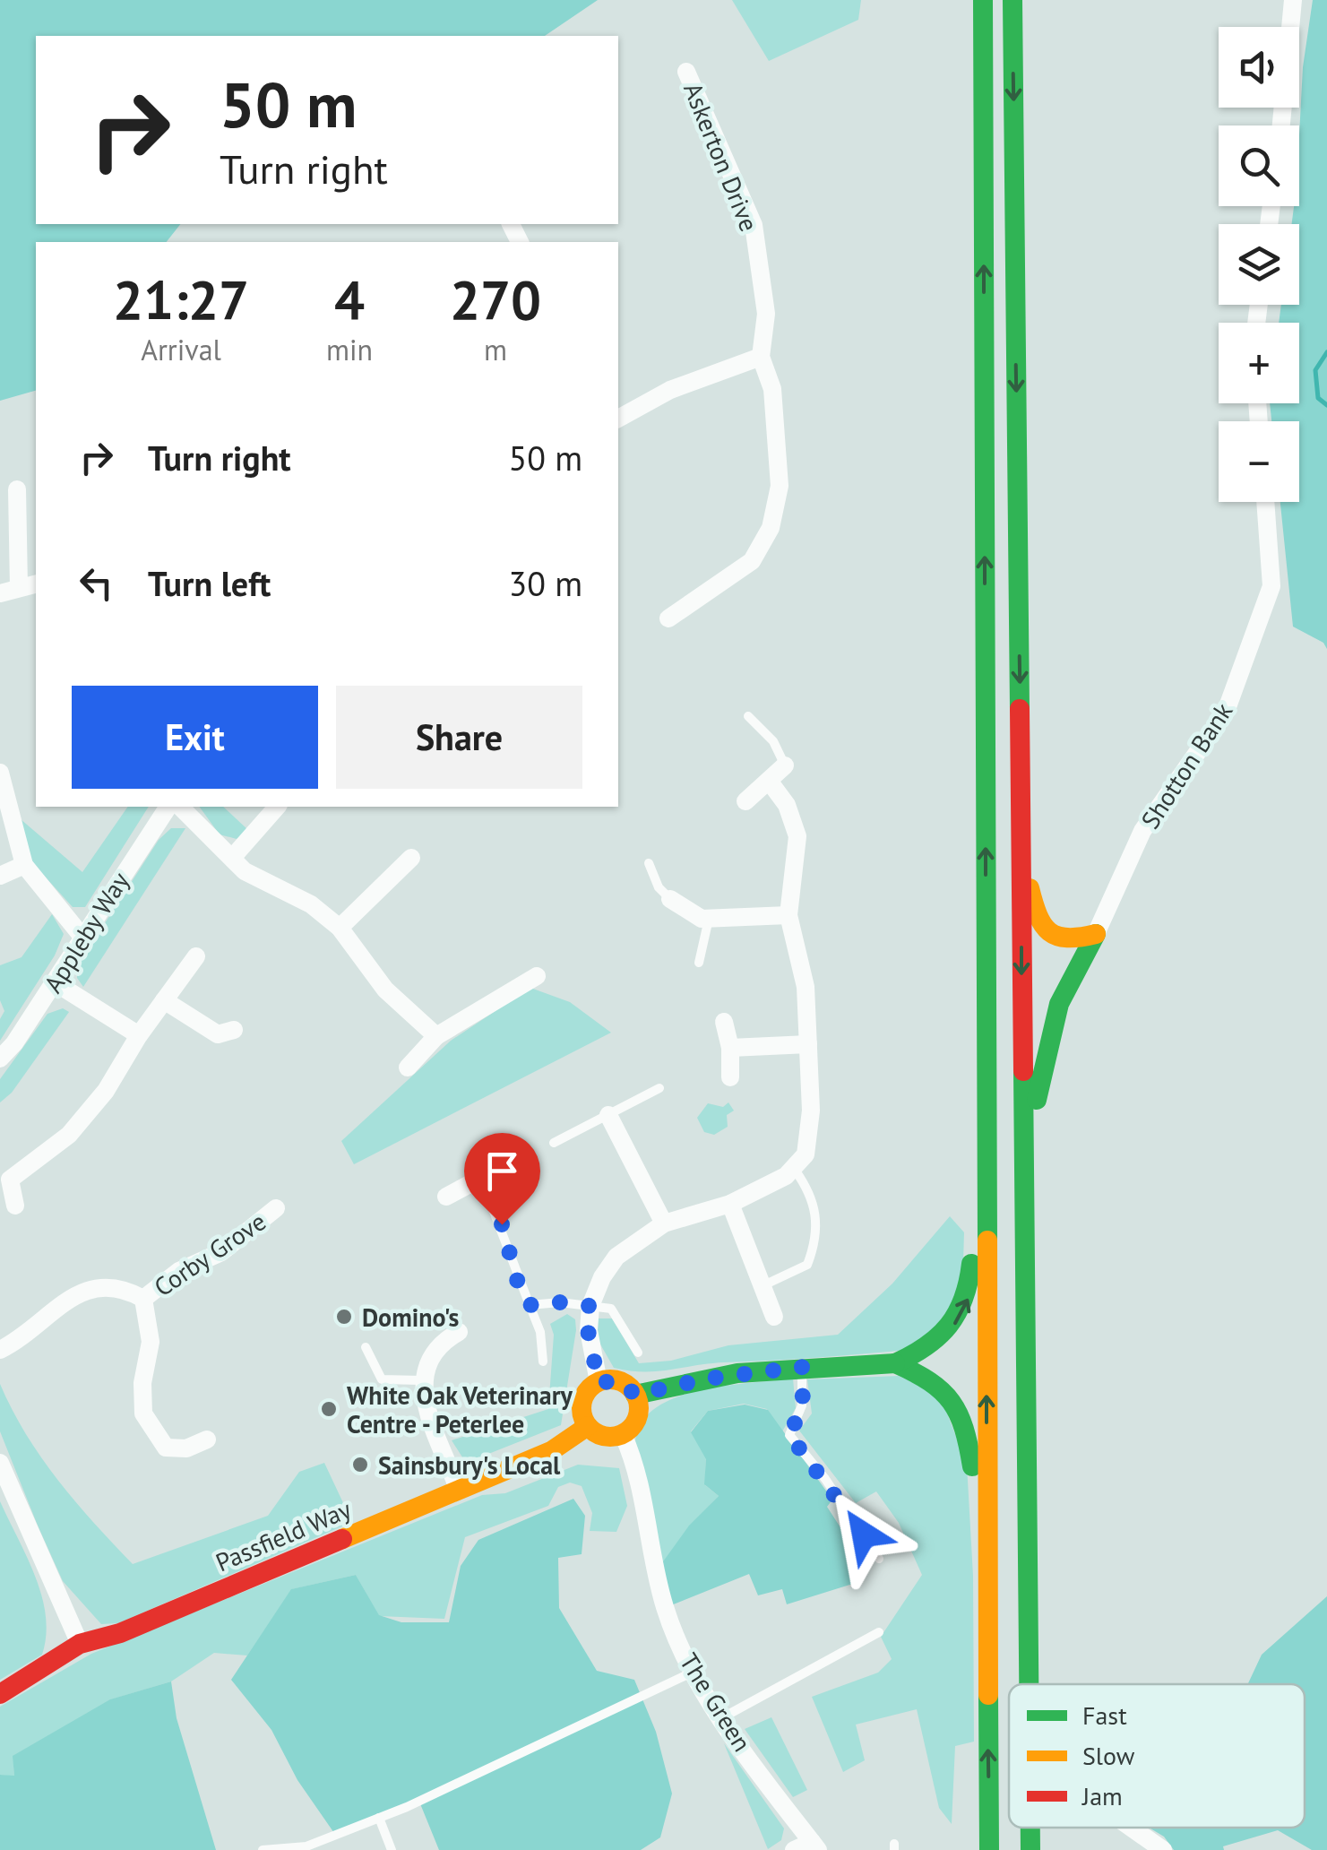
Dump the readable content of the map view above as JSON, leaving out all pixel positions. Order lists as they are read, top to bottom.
{
  "streets": {
    "main road": ["Passfield Way"],
    "street": [
      "Askerton Drive",
      "Shotton Bank",
      "Appleby Way",
      "Corby Grove",
      "The Green"
    ]
  },
  "crossings": [
    ["Passfield Way", "The Green"]
  ],
  "places": ["Domino's", "White Oak Veterinary Centre - Peterlee", "Sainsbury's Local"],
  "legend": ["Fast", "Slow", "Jam"],
  "page": {
    "map_buttons": ["+", "−"],
    "turn": ["50 m", "Turn right"],
    "eta": [
      "21:27",
      "Arrival",
      "4",
      "min",
      "270",
      "m"
    ],
    "list": [
      {
        "name": "Turn right",
        "value": "50 m"
      },
      {
        "name": "Turn left",
        "value": "30 m"
      }
    ],
    "buttons": ["Exit", "Share"]
  }
}
